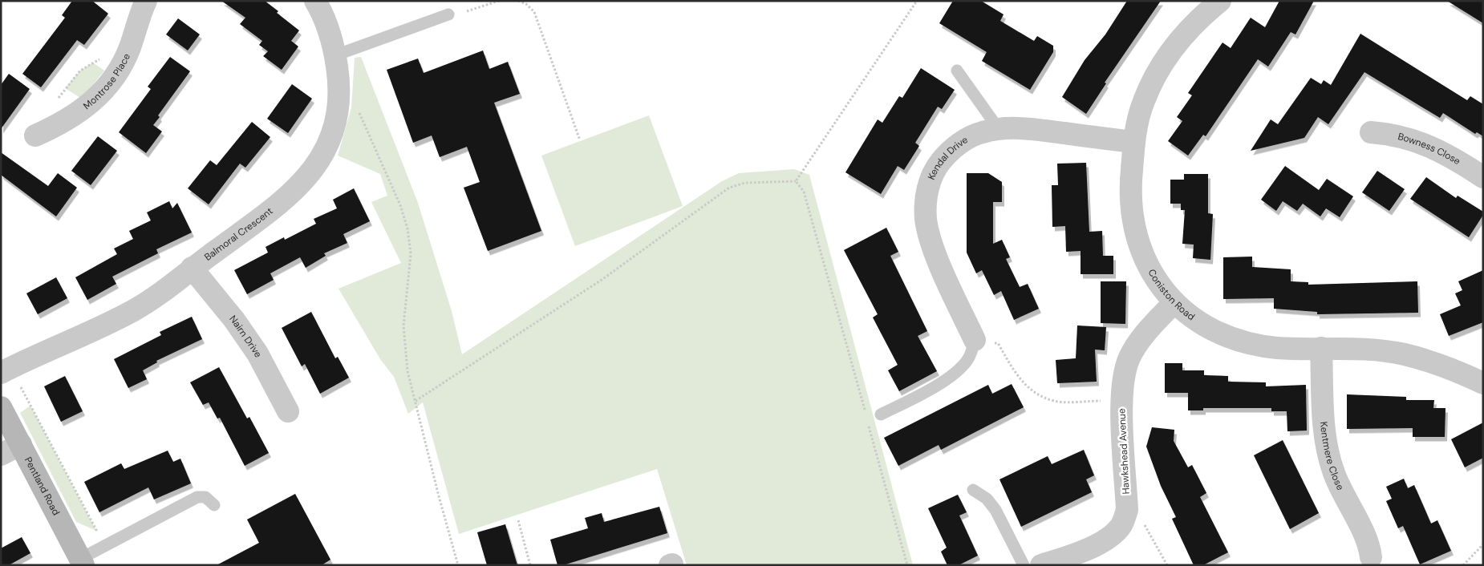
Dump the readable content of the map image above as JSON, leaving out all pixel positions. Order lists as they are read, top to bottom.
{
  "streets": {
    "street": [
      "Montrose Place",
      "Bowness Close",
      "Kendal Drive",
      "Balmoral Crescent",
      "Coniston Road",
      "Nairn Drive",
      "Hawkshead Avenue",
      "Kentmere Close",
      "Pentland Road"
    ]
  },
  "crossings": [
    ["Kendal Drive", "Coniston Road"],
    ["Balmoral Crescent", "Nairn Drive"],
    ["Coniston Road", "Hawkshead Avenue"],
    ["Coniston Road", "Kentmere Close"]
  ]
}
